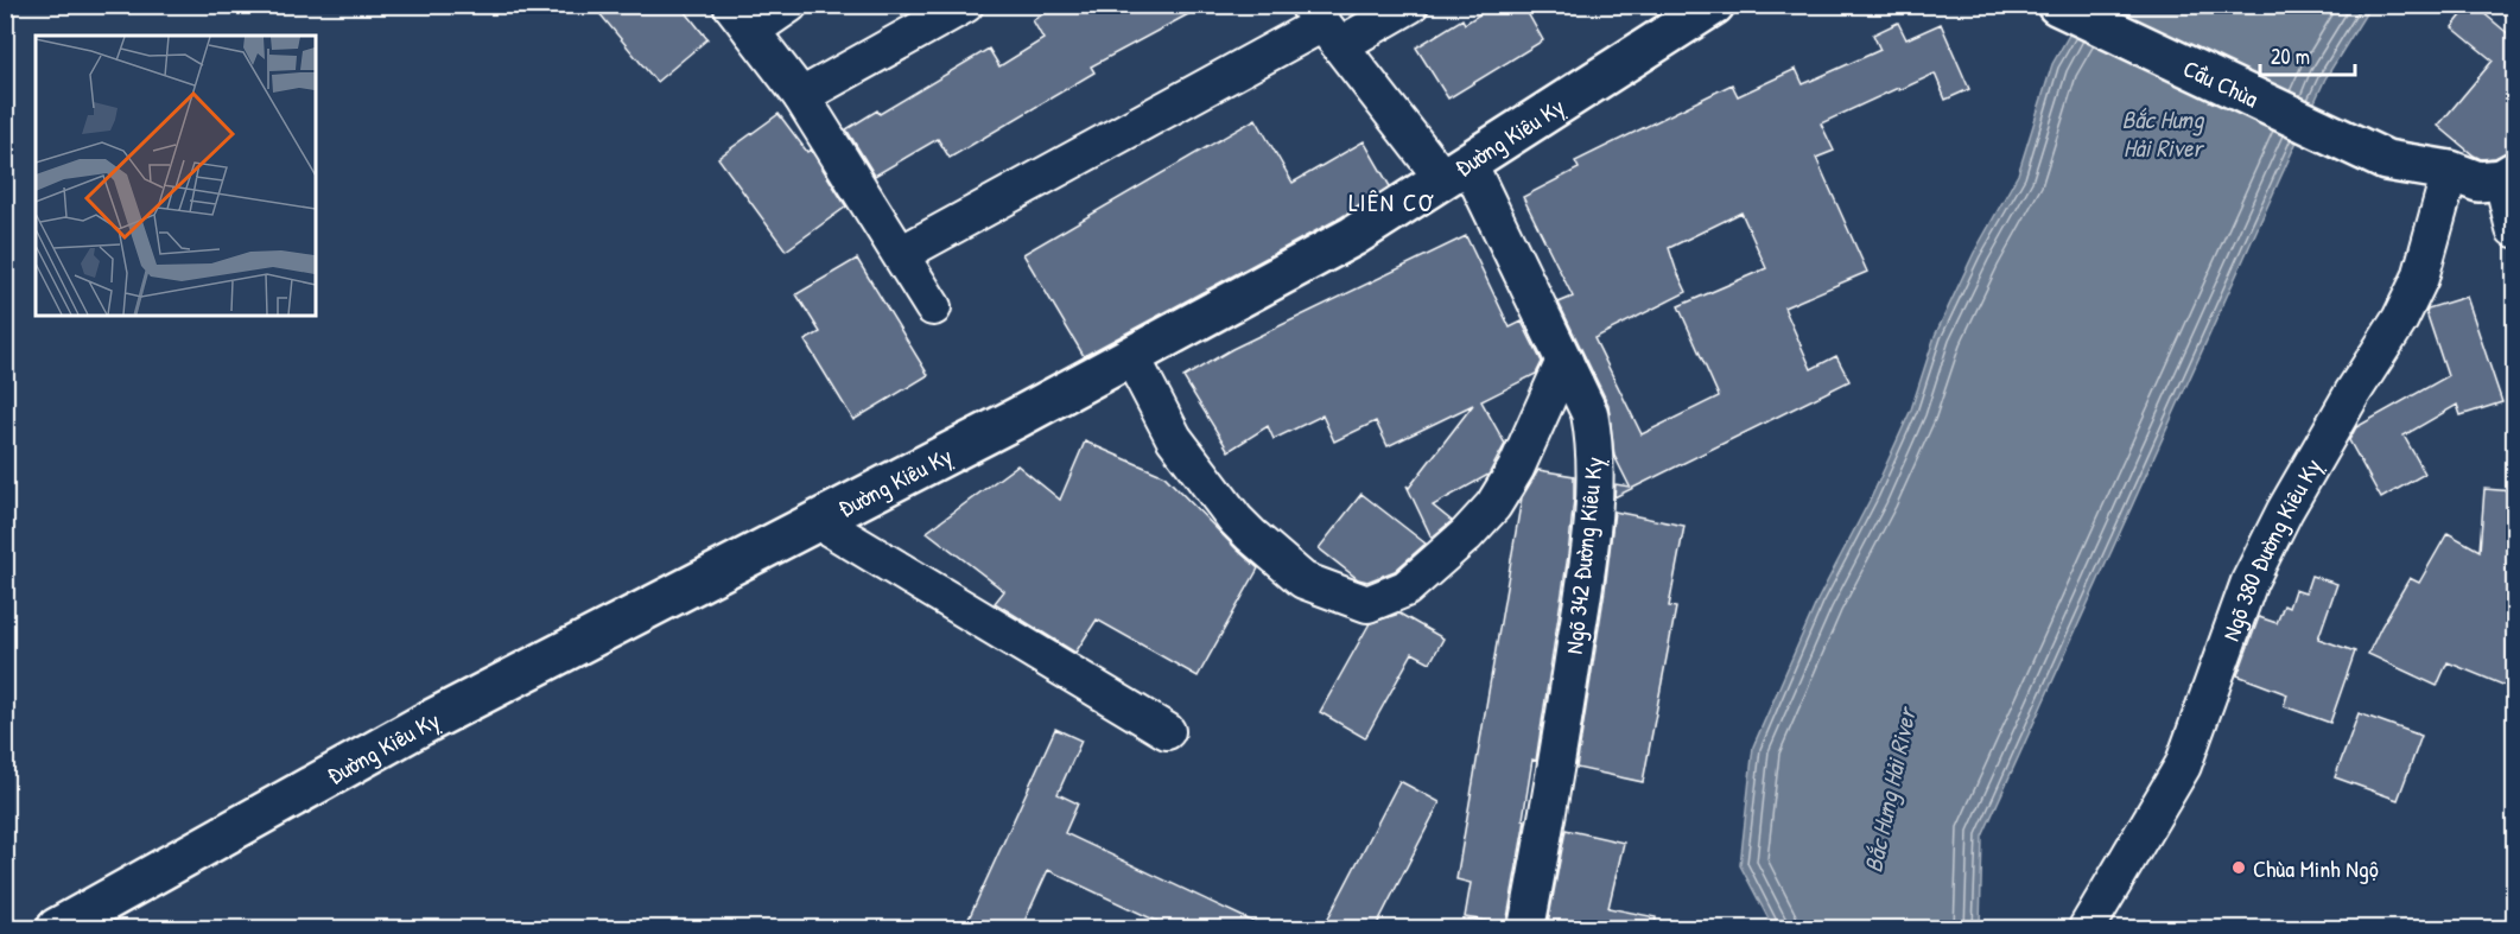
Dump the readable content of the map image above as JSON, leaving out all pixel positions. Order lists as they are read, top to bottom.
{
  "streets": {
    "main road": ["Cầu Chùa", "Đường Kiêu Kỵ"],
    "street": ["Ngõ 380 Đường Kiêu Kỵ", "Ngõ 342 Đường Kiêu Kỵ"]
  },
  "crossings": [
    ["Cầu Chùa", "Ngõ 380 Đường Kiêu Kỵ"],
    ["Đường Kiêu Kỵ", "Ngõ 342 Đường Kiêu Kỵ"]
  ],
  "districts": ["LIÊN CƠ"],
  "water": ["Bắc Hưng Hải River"],
  "places": ["Chùa Minh Ngộ"],
  "scale_bar": "20 m"
}
